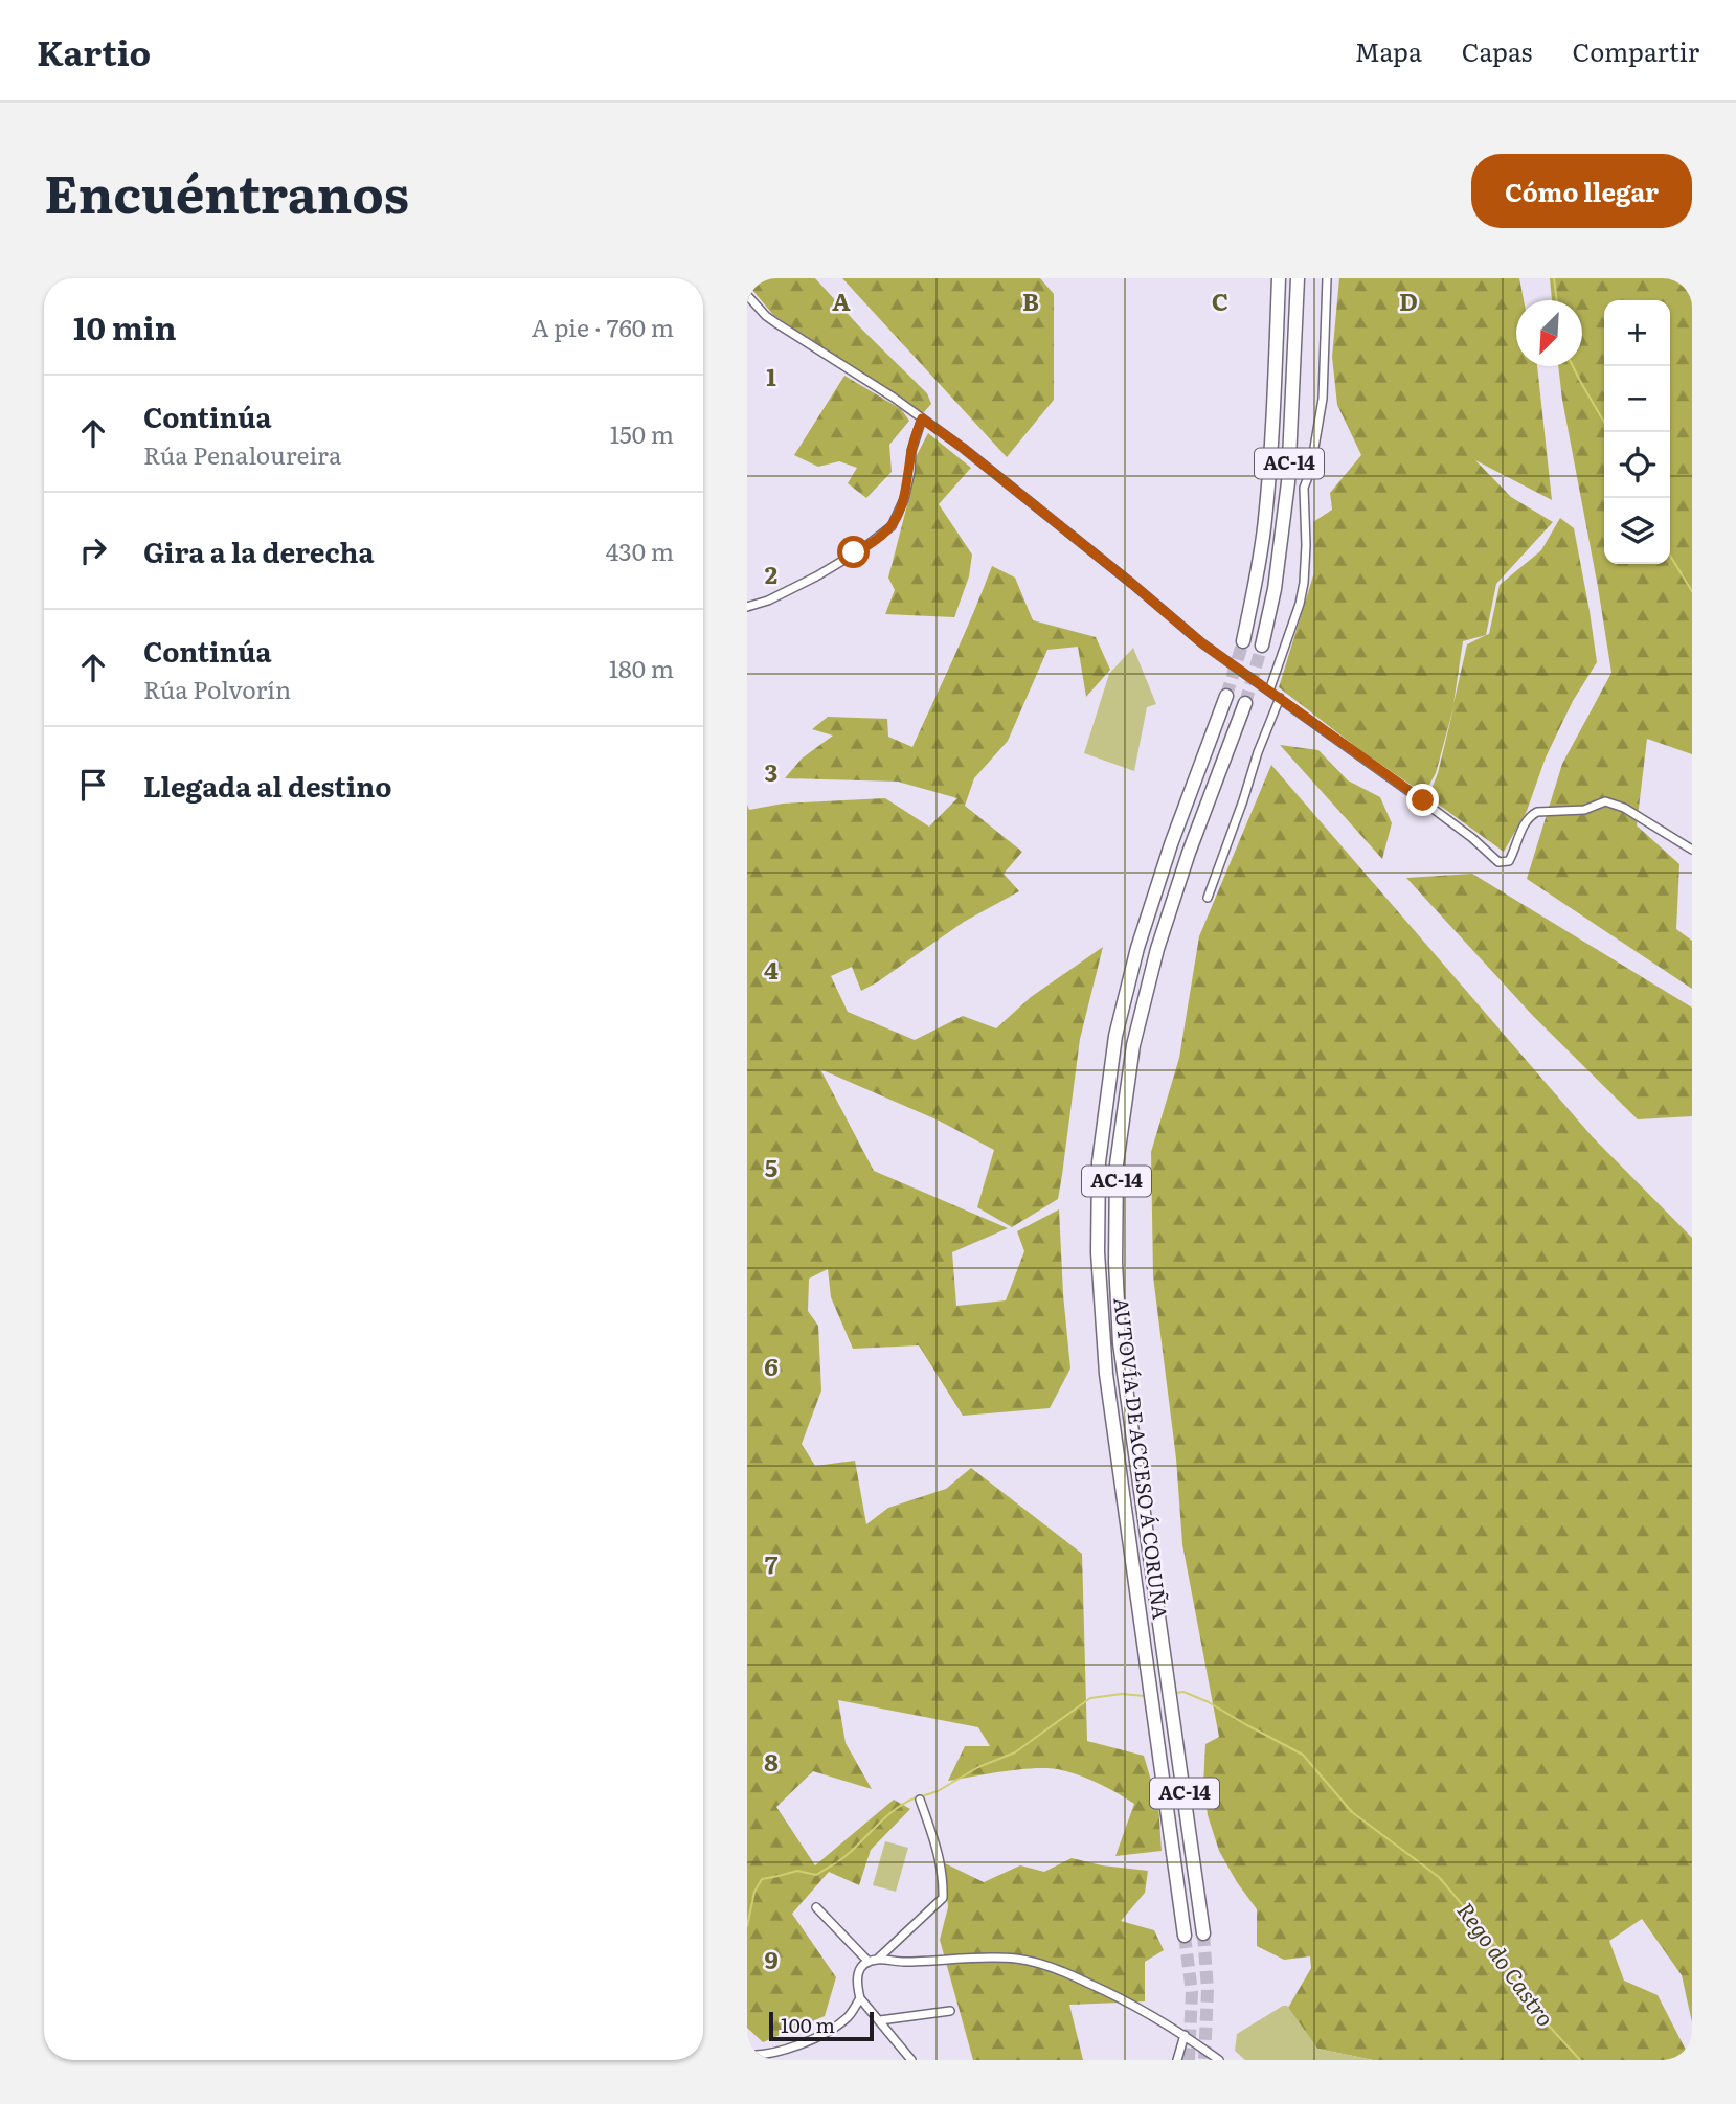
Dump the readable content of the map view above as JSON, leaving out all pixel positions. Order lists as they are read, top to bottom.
{
  "streets": {
    "highway": ["AC-14", "AUTOVÍA DE ACCESO Á CORUÑA"]
  },
  "water": ["Rego do Castro"],
  "scale_bar": "100 m",
  "north": "bottom left",
  "page": {
    "header": "Kartio",
    "nav": ["Mapa", "Capas", "Compartir"],
    "title": "Encuéntranos",
    "buttons": "Cómo llegar",
    "heading": ["10 min", "A pie · 760 m"],
    "map_buttons": ["+", "−"],
    "list": [
      ["Continúa", "Rúa Penaloureira", "150 m"],
      ["Gira a la derecha", "430 m"],
      ["Continúa", "Rúa Polvorín", "180 m"],
      "Llegada al destino"
    ],
    "scale": "100 m"
  },
  "grid": {
    "columns": [
      "A",
      "B",
      "C",
      "D"
    ],
    "rows": [
      "1",
      "2",
      "3",
      "4",
      "5",
      "6",
      "7",
      "8",
      "9"
    ]
  }
}
